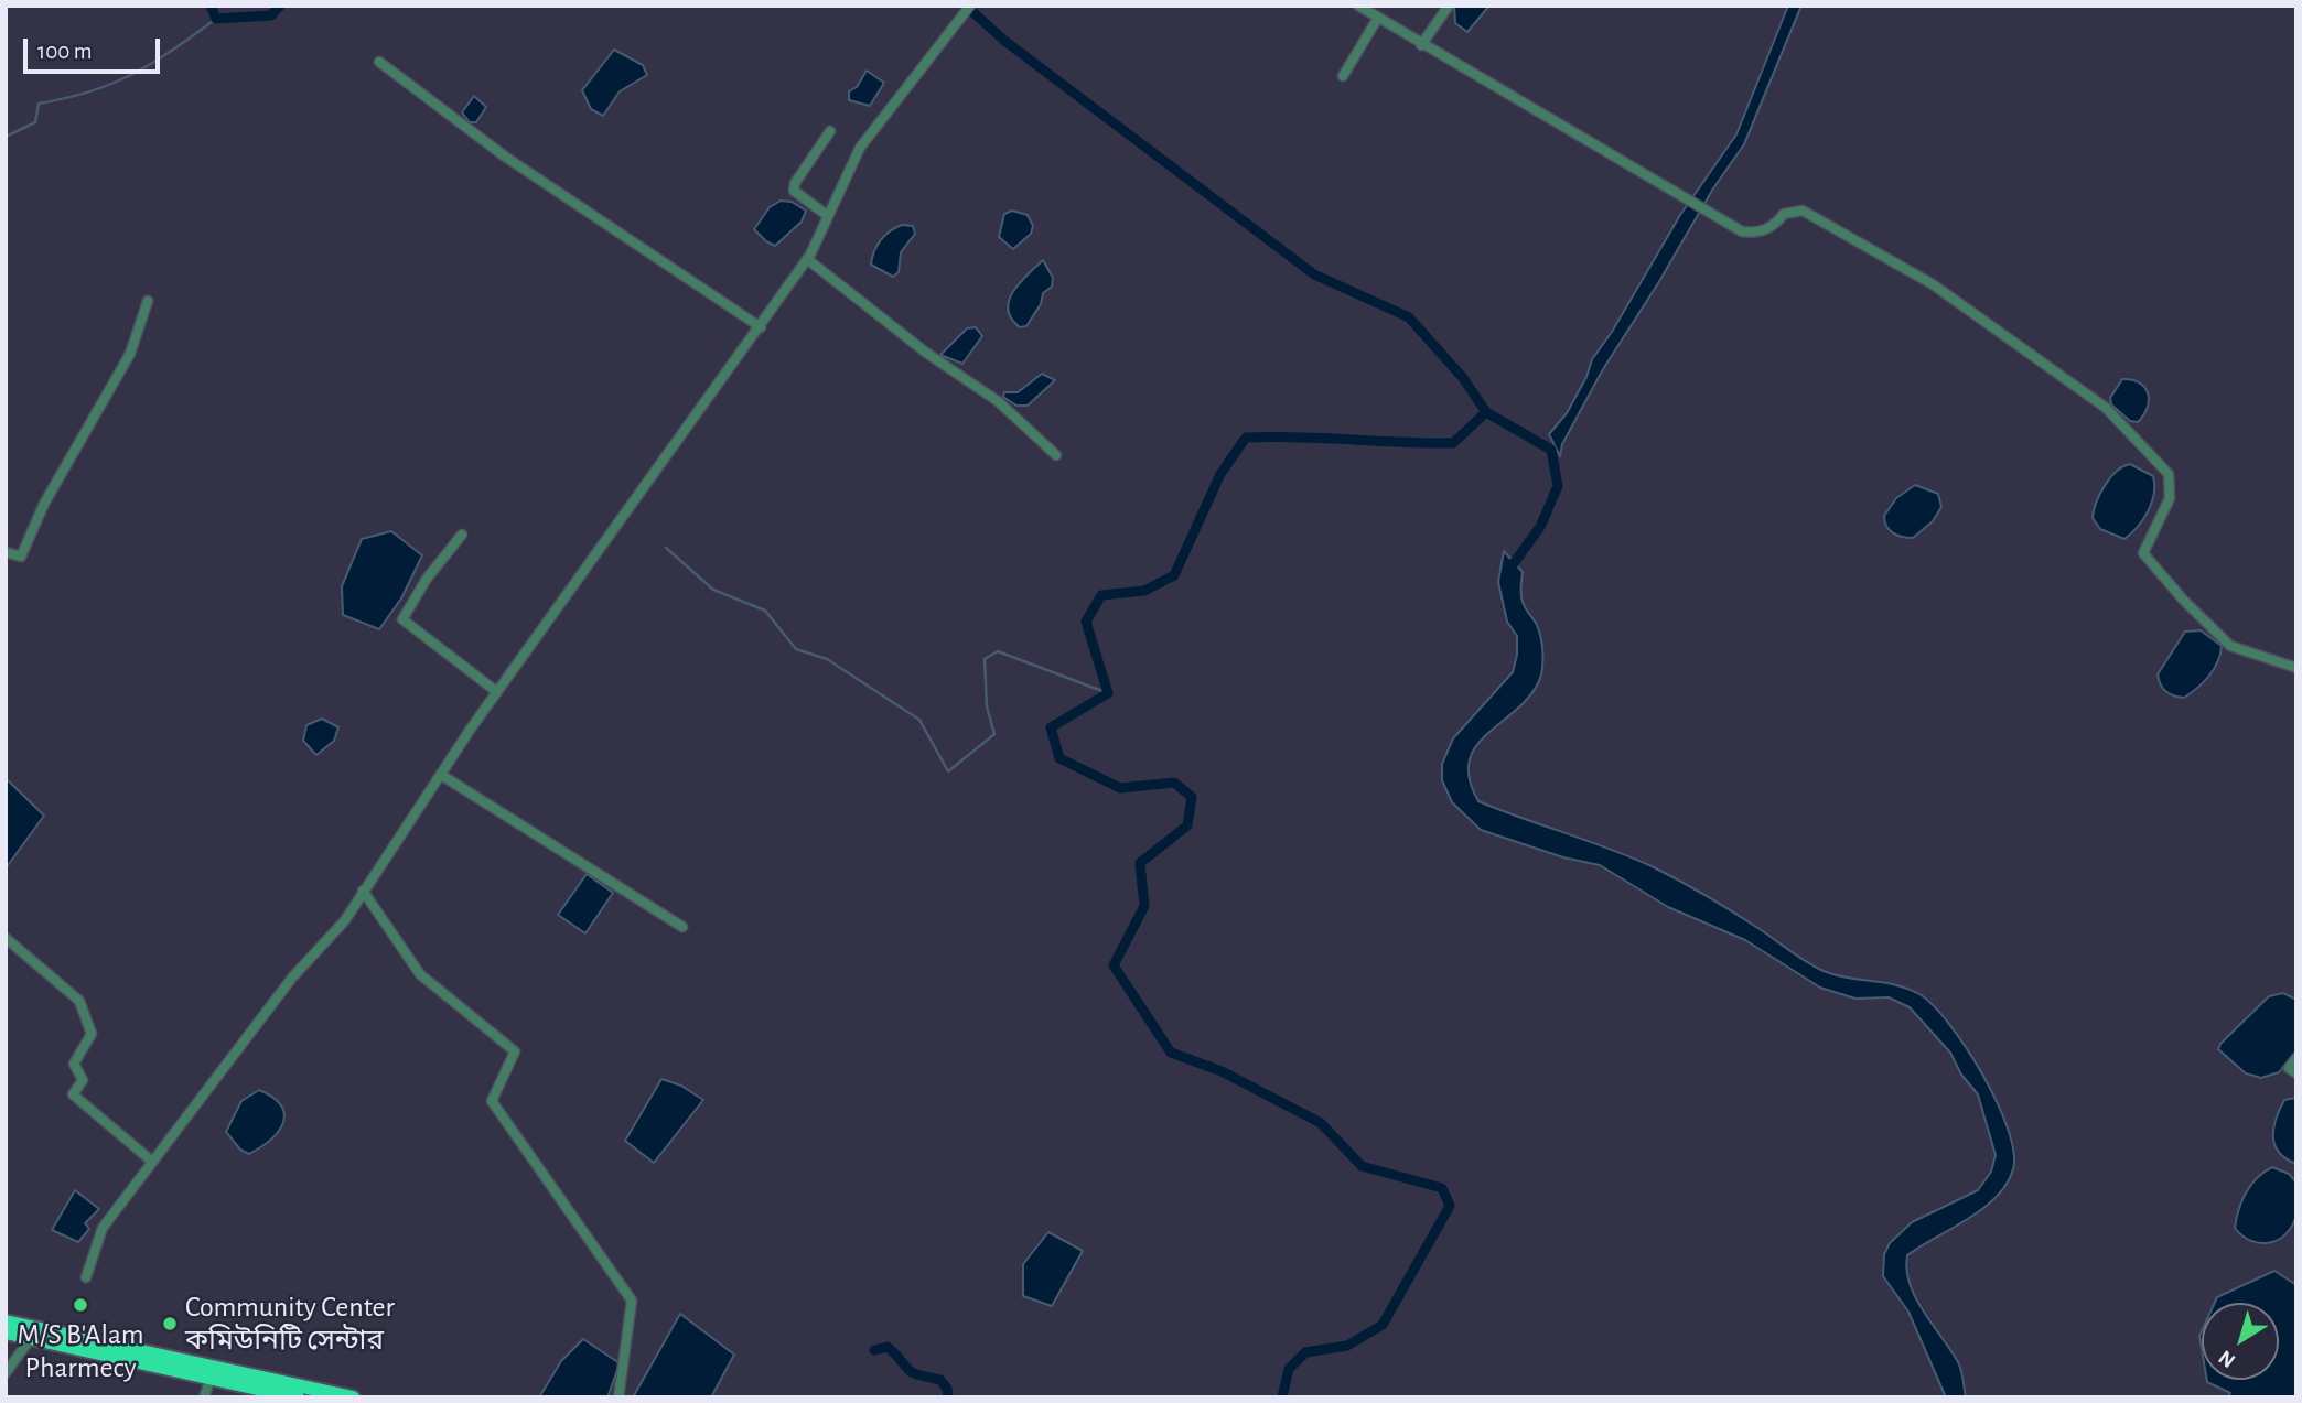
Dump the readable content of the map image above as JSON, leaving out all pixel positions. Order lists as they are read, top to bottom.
{
  "places": ["M/S B'Alam Pharmecy", "Community Center কমিউনিটি সেন্টার"],
  "scale_bar": "100 m",
  "north": "bottom left"
}
